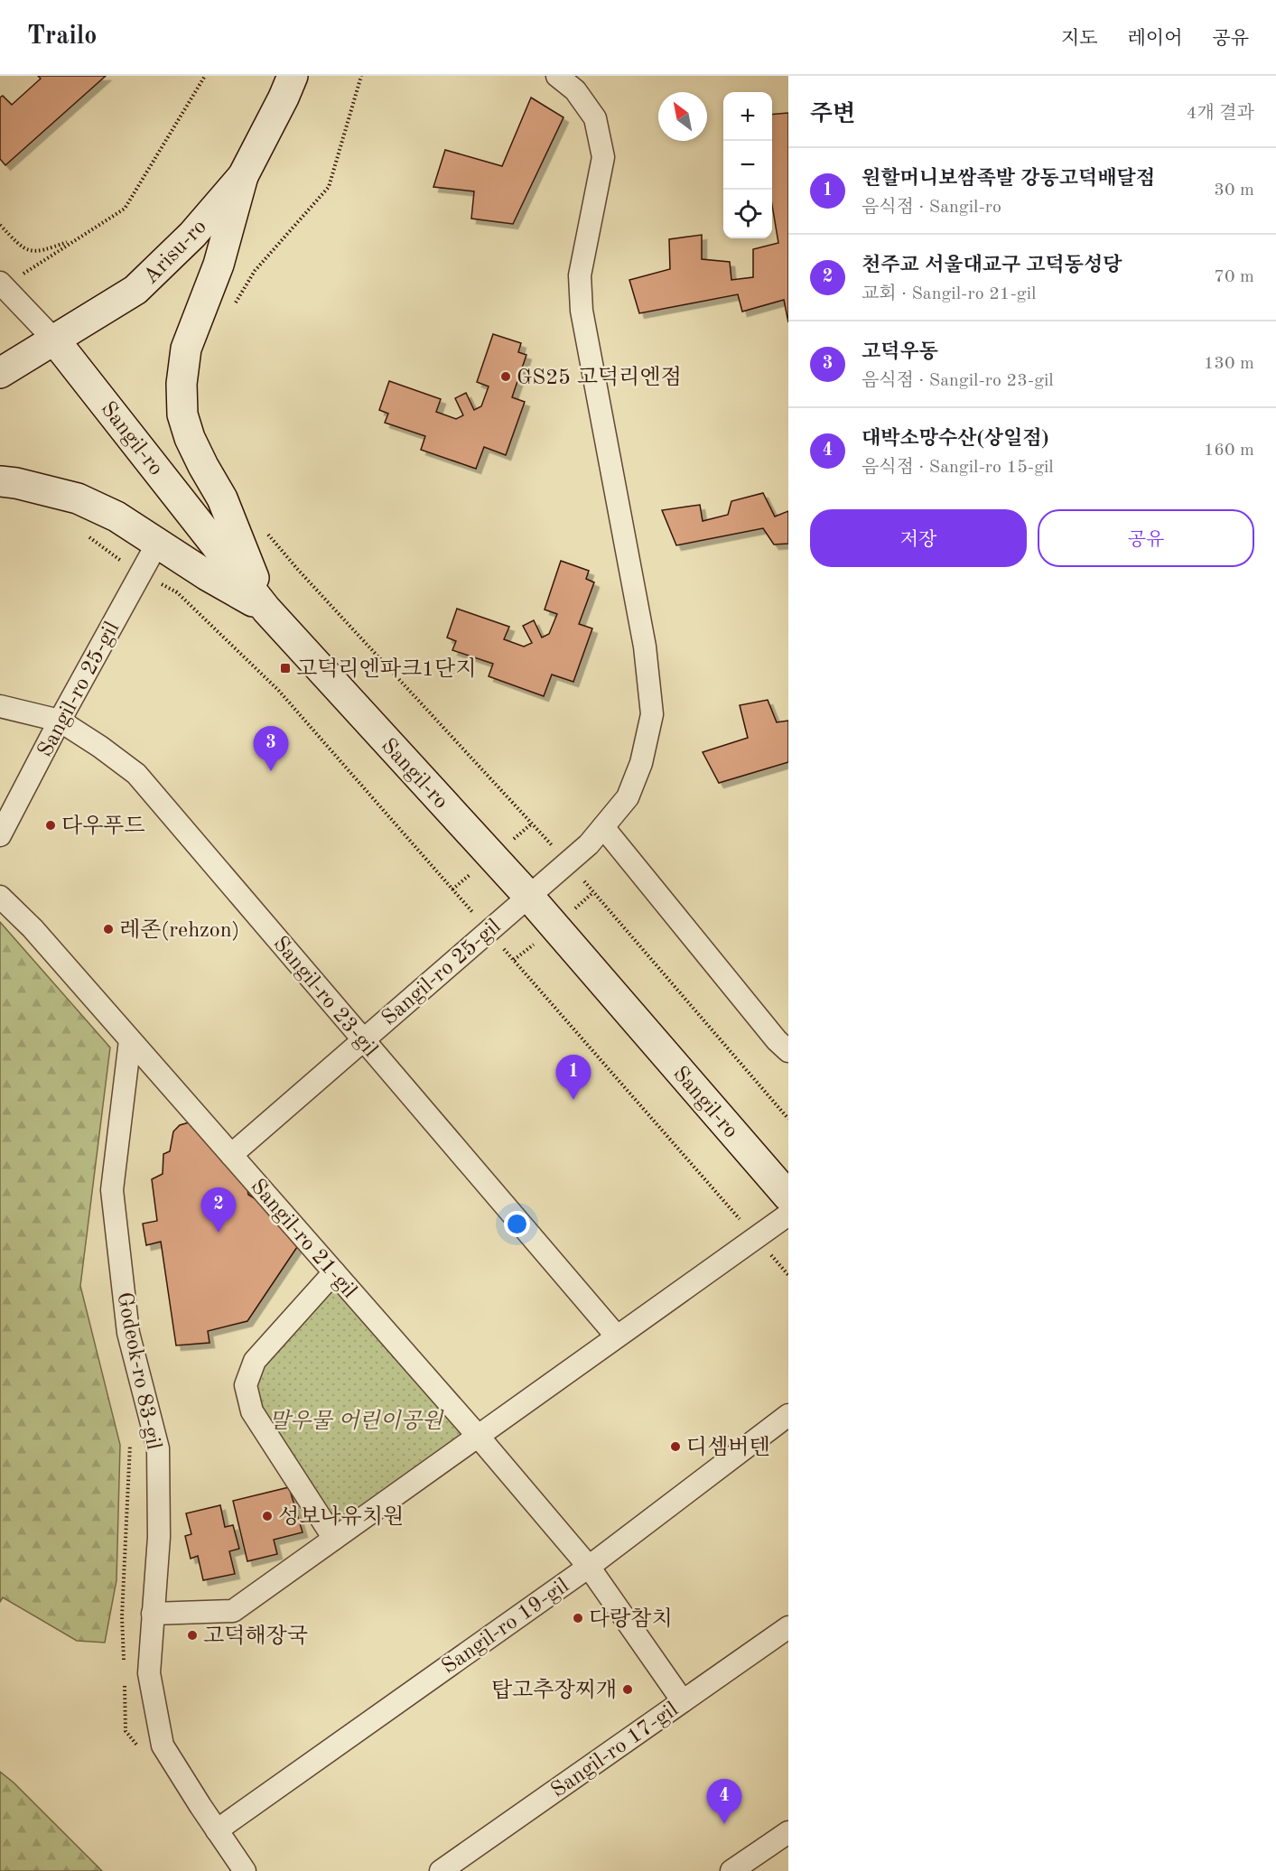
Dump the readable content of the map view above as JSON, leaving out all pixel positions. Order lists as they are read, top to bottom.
{
  "streets": {
    "main road": ["Arisu-ro", "Sangil-ro"],
    "street": [
      "Sangil-ro 25-gil",
      "Sangil-ro 23-gil",
      "Sangil-ro 21-gil",
      "Godeok-ro 83-gil",
      "Sangil-ro 19-gil",
      "Sangil-ro 17-gil"
    ]
  },
  "crossings": [
    ["Arisu-ro", "Sangil-ro"],
    ["Sangil-ro", "Sangil-ro 25-gil"],
    ["Sangil-ro 25-gil", "Sangil-ro 23-gil"],
    ["Sangil-ro 25-gil", "Sangil-ro 21-gil"],
    ["Sangil-ro 21-gil", "Godeok-ro 83-gil"],
    ["Sangil-ro 21-gil", "Sangil-ro 19-gil"],
    ["Sangil-ro 21-gil", "Sangil-ro 17-gil"],
    ["Godeok-ro 83-gil", "Sangil-ro 19-gil"]
  ],
  "parks": ["말우물 어린이공원"],
  "places": {
    "other": [
      "GS25 고덕리엔점",
      "다우푸드",
      "레존(rehzon)",
      "디셈버텐",
      "성보나유치원",
      "다랑참치",
      "고덕해장국",
      "탑고추장찌개"
    ],
    "transit": ["고덕리엔파크1단지"]
  },
  "north": "top left",
  "page": {
    "header": "Trailo",
    "nav": ["지도", "레이어", "공유"],
    "heading": ["주변", "4개 결과"],
    "map_buttons": ["+", "−"],
    "list": [
      {
        "mark": "1",
        "name": "원할머니보쌈족발 강동고덕배달점",
        "note": "음식점 · Sangil-ro",
        "value": "30 m"
      },
      {
        "mark": "2",
        "name": "천주교 서울대교구 고덕동성당",
        "note": "교회 · Sangil-ro 21-gil",
        "value": "70 m"
      },
      {
        "mark": "3",
        "name": "고덕우동",
        "note": "음식점 · Sangil-ro 23-gil",
        "value": "130 m"
      },
      {
        "mark": "4",
        "name": "대박소망수산(상일점)",
        "note": "음식점 · Sangil-ro 15-gil",
        "value": "160 m"
      }
    ],
    "buttons": ["저장", "공유"],
    "pins": [
      "3",
      "1",
      "2",
      "4"
    ]
  }
}
